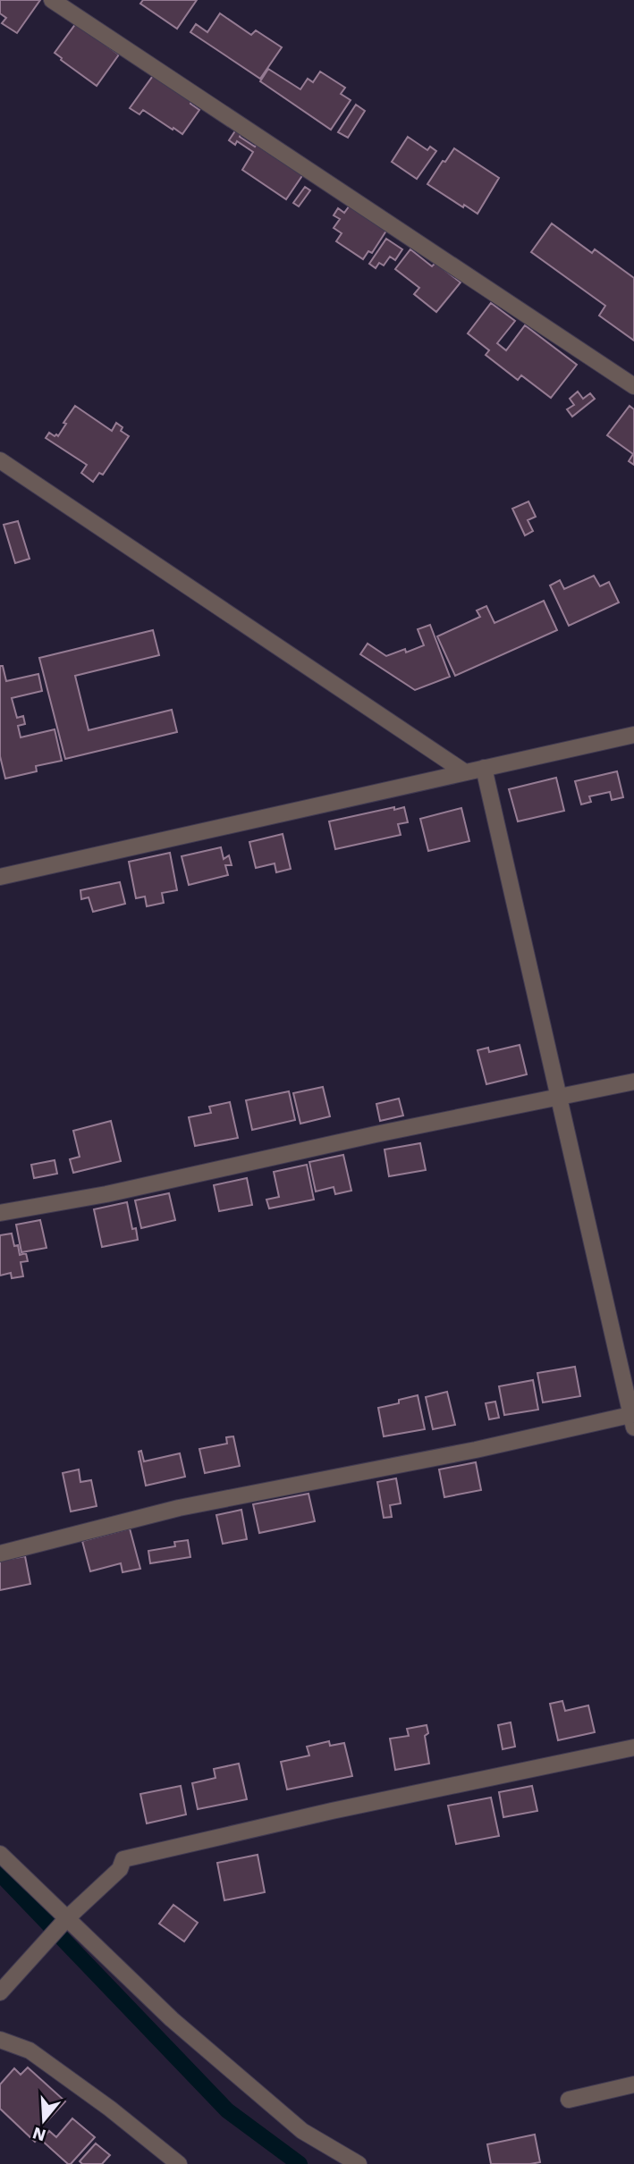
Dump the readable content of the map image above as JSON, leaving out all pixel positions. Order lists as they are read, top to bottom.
{
  "north": "bottom"
}
